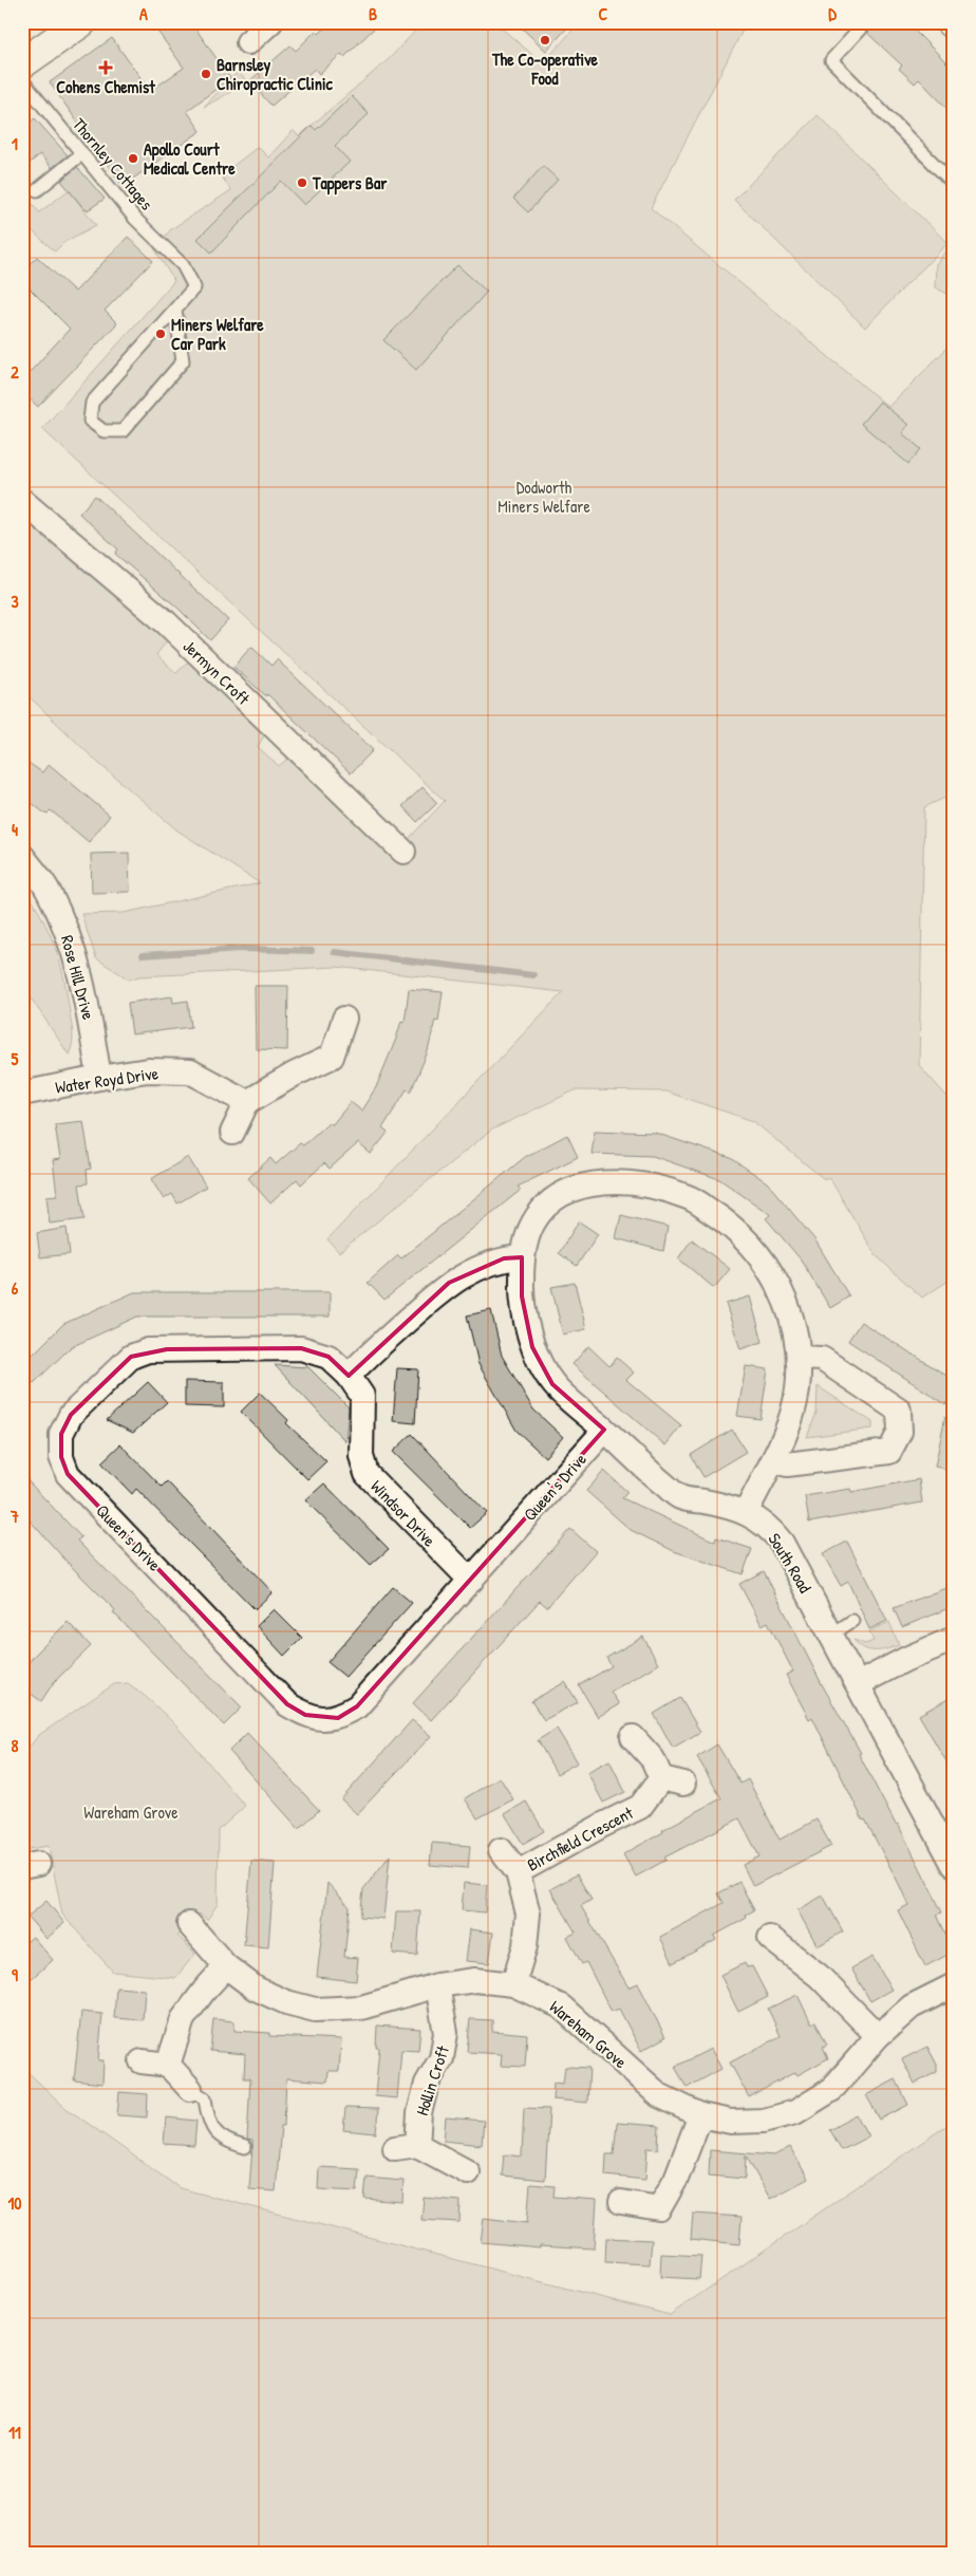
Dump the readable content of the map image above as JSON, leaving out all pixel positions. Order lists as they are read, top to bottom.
{
  "streets": {
    "street": [
      "Jermyn Croft",
      "Rose Hill Drive",
      "Water Royd Drive",
      "Queen's Drive",
      "Windsor Drive",
      "South Road",
      "Birchfield Crescent",
      "Wareham Grove",
      "Hollin Croft"
    ],
    "lane": ["Thornley Cottages"]
  },
  "crossings": [
    ["Rose Hill Drive", "Water Royd Drive"],
    ["Queen's Drive", "Windsor Drive"],
    ["Queen's Drive", "South Road"],
    ["Birchfield Crescent", "Wareham Grove"],
    ["Wareham Grove", "Hollin Croft"]
  ],
  "parks": ["Dodworth Miners Welfare", "Wareham Grove"],
  "places": {
    "other": [
      "The Co-operative Food",
      "Barnsley Chiropractic Clinic",
      "Apollo Court Medical Centre",
      "Tappers Bar",
      "Miners Welfare Car Park"
    ],
    "health": ["Cohens Chemist"]
  },
  "grid": {
    "columns": [
      "A",
      "B",
      "C",
      "D"
    ],
    "rows": [
      "1",
      "2",
      "3",
      "4",
      "5",
      "6",
      "7",
      "8",
      "9",
      "10",
      "11"
    ]
  }
}
